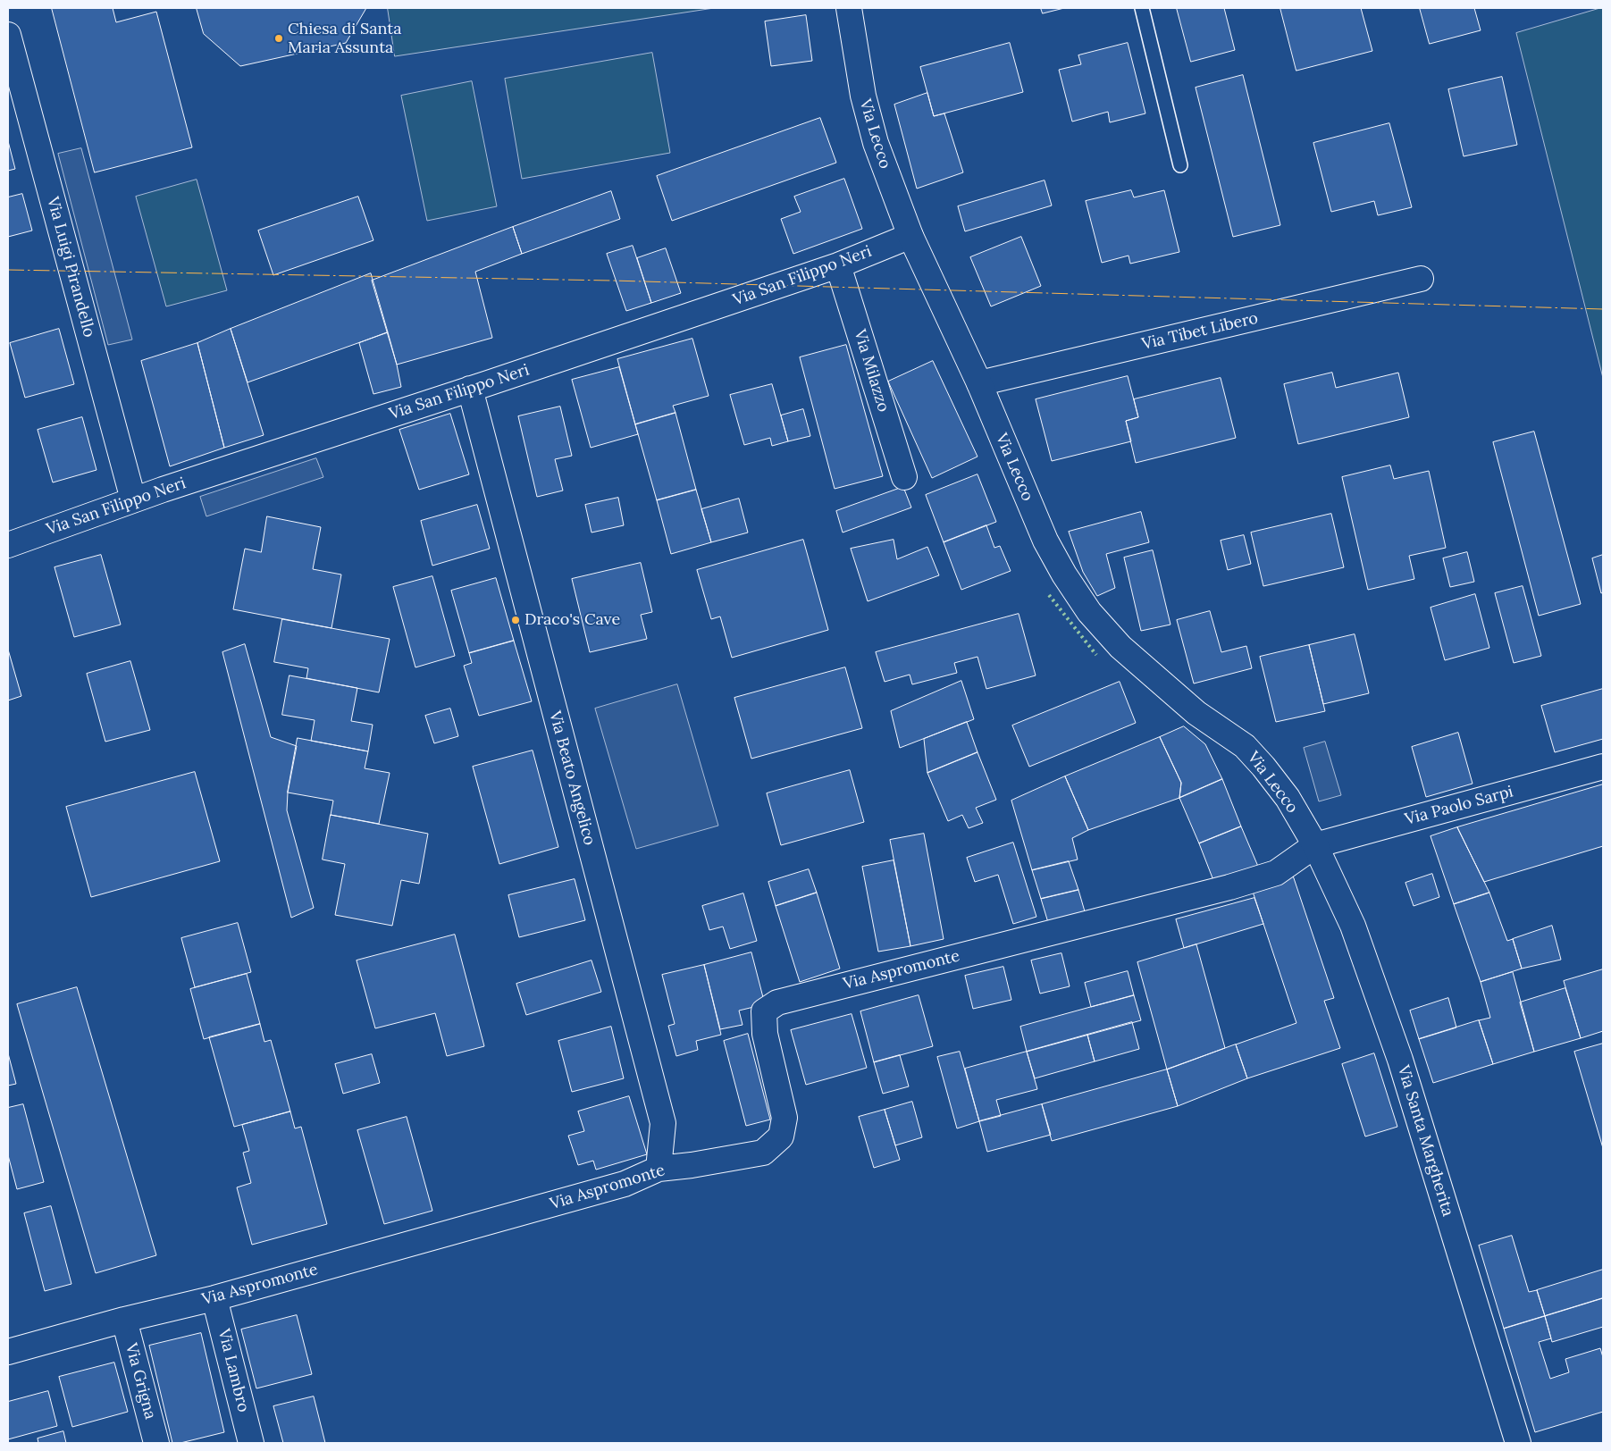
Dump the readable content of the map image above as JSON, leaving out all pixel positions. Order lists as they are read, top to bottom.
{
  "streets": {
    "street": [
      "Via Lecco",
      "Via Luigi Pirandello",
      "Via San Filippo Neri",
      "Via Tibet Libero",
      "Via Milazzo",
      "Via Beato Angelico",
      "Via Paolo Sarpi",
      "Via Aspromonte",
      "Via Santa Margherita",
      "Via Lambro",
      "Via Grigna"
    ]
  },
  "crossings": [
    ["Via Lecco", "Via San Filippo Neri"],
    ["Via Lecco", "Via Tibet Libero"],
    ["Via Lecco", "Via Paolo Sarpi"],
    ["Via Lecco", "Via Aspromonte"],
    ["Via Lecco", "Via Santa Margherita"],
    ["Via Luigi Pirandello", "Via San Filippo Neri"],
    ["Via San Filippo Neri", "Via Milazzo"],
    ["Via San Filippo Neri", "Via Beato Angelico"],
    ["Via Beato Angelico", "Via Aspromonte"],
    ["Via Paolo Sarpi", "Via Aspromonte"],
    ["Via Paolo Sarpi", "Via Santa Margherita"],
    ["Via Aspromonte", "Via Santa Margherita"],
    ["Via Aspromonte", "Via Lambro"],
    ["Via Aspromonte", "Via Grigna"]
  ],
  "places": ["Chiesa di Santa Maria Assunta", "Draco's Cave"]
}
